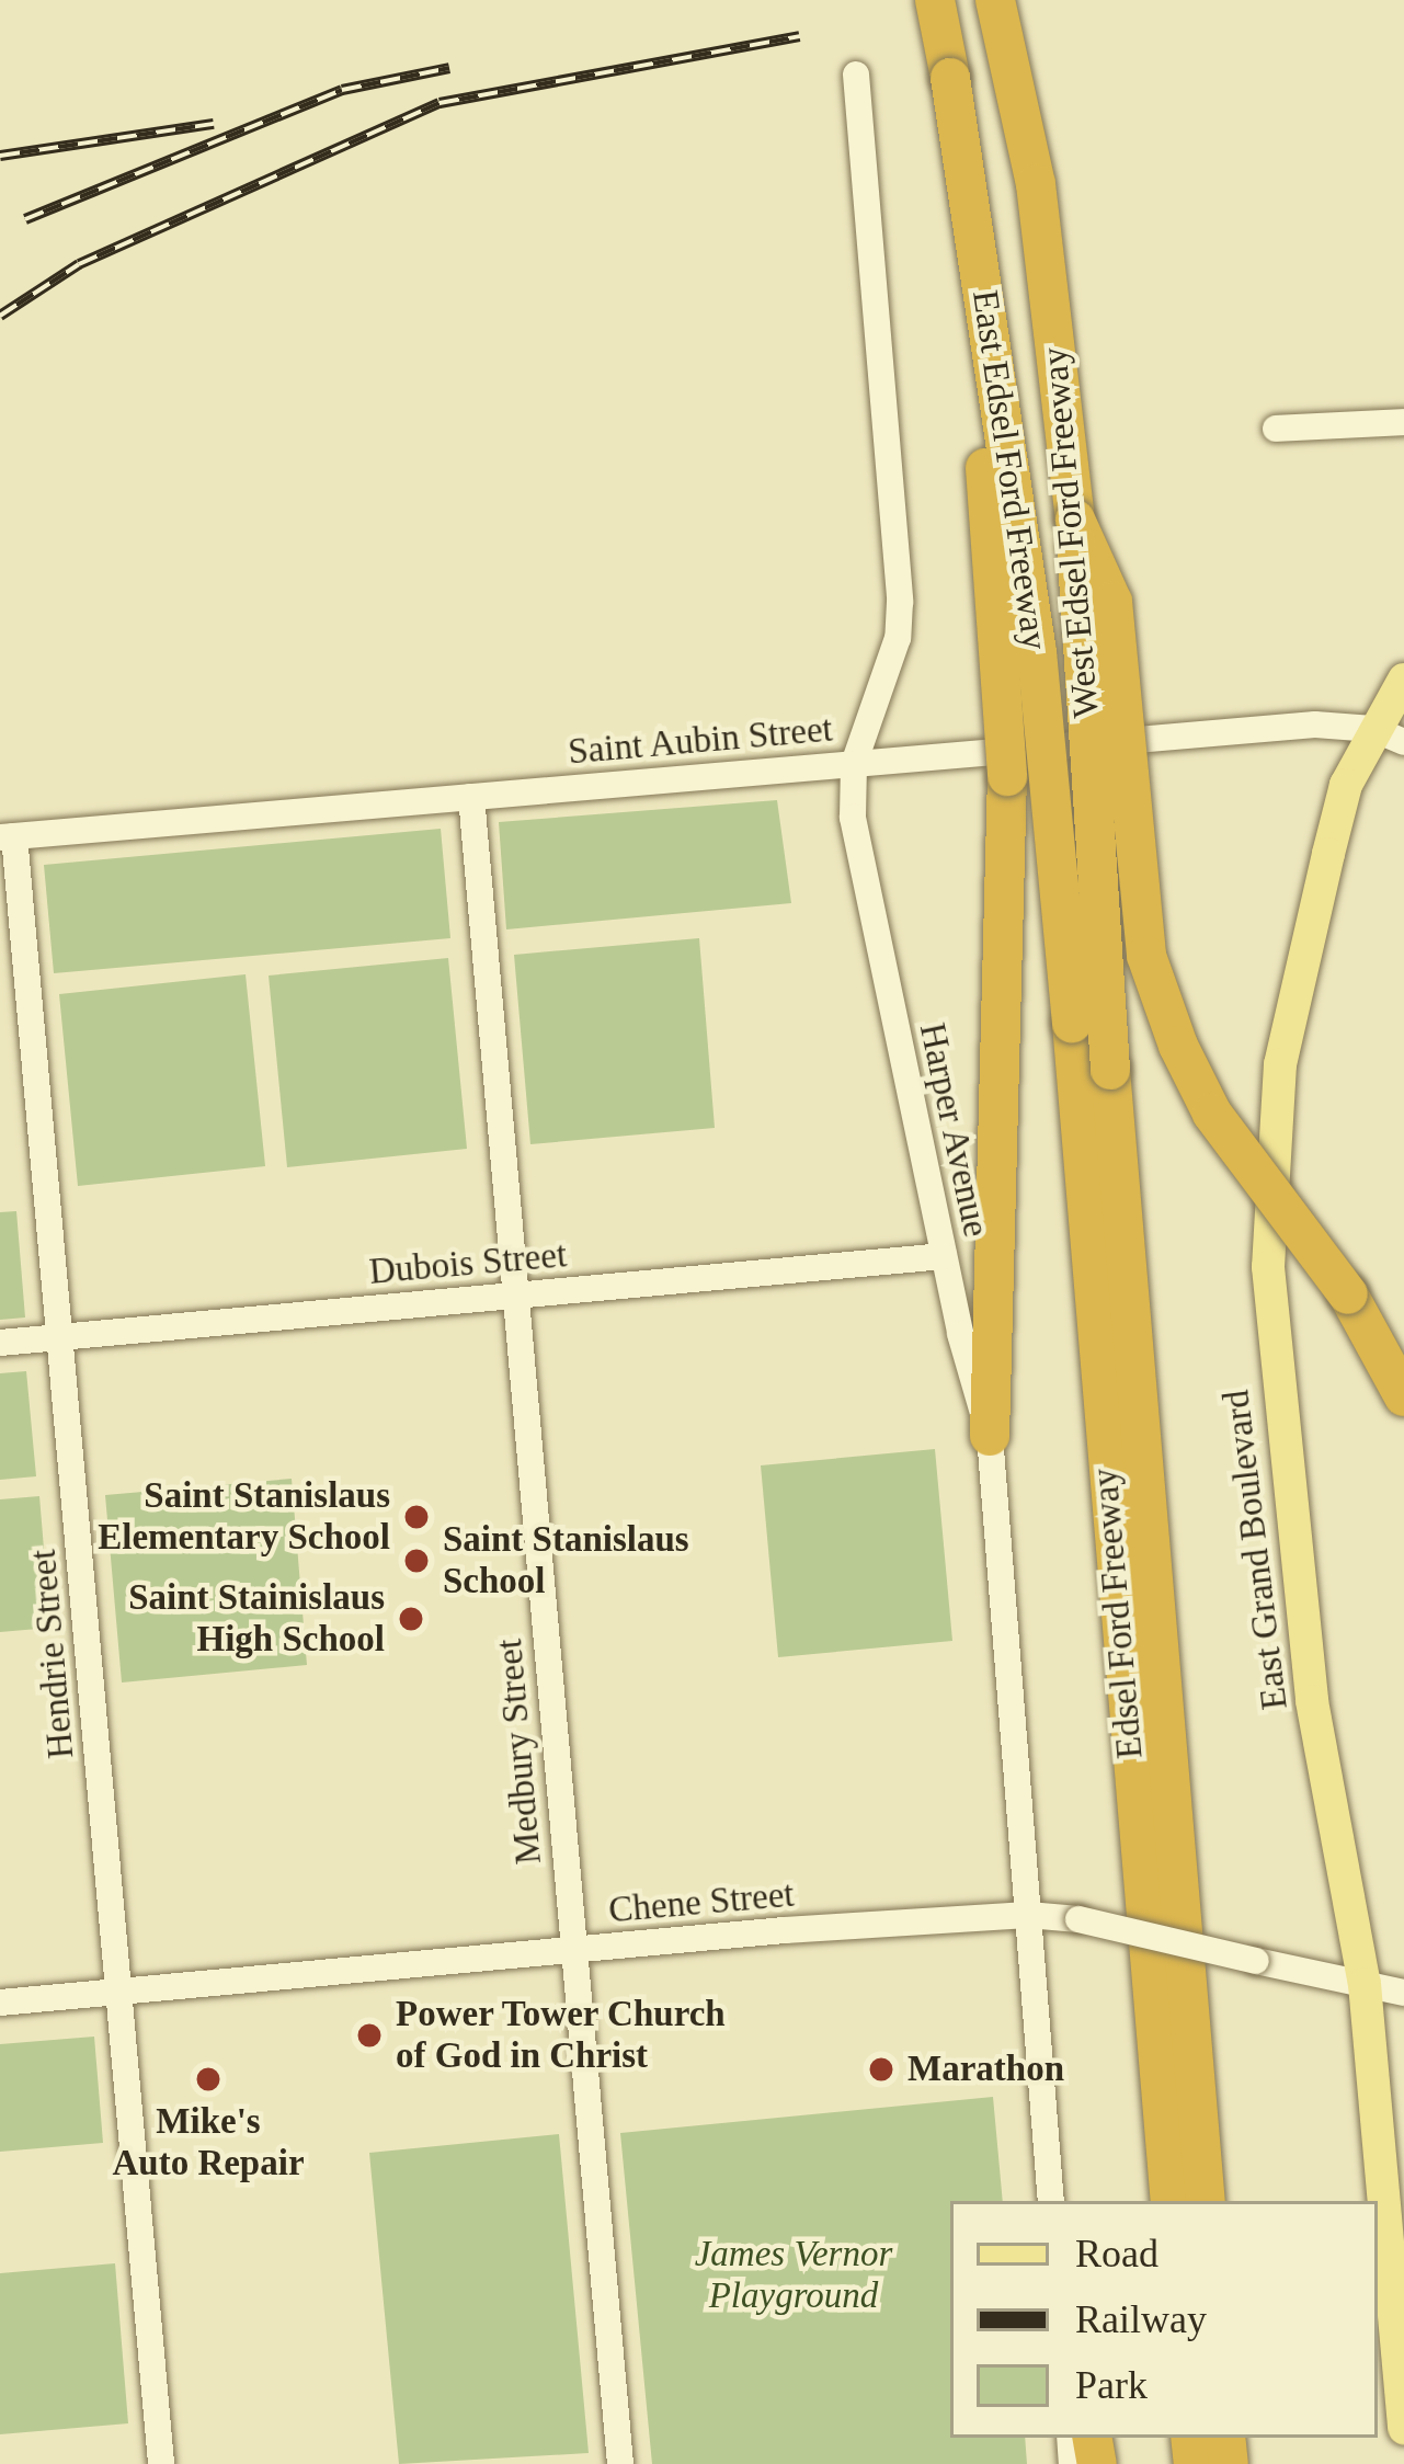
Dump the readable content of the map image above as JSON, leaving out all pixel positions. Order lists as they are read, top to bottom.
{
  "streets": {
    "highway": ["East Edsel Ford Freeway", "West Edsel Ford Freeway", "Edsel Ford Freeway"],
    "main road": ["East Grand Boulevard"],
    "street": [
      "Saint Aubin Street",
      "Harper Avenue",
      "Dubois Street",
      "Hendrie Street",
      "Medbury Street",
      "Chene Street"
    ]
  },
  "crossings": [
    ["East Edsel Ford Freeway", "Edsel Ford Freeway"],
    ["West Edsel Ford Freeway", "Edsel Ford Freeway"],
    ["Saint Aubin Street", "Harper Avenue"],
    ["Saint Aubin Street", "East Grand Boulevard"],
    ["Saint Aubin Street", "Hendrie Street"],
    ["Saint Aubin Street", "Medbury Street"],
    ["Harper Avenue", "Dubois Street"],
    ["Harper Avenue", "Chene Street"],
    ["Dubois Street", "Hendrie Street"],
    ["Dubois Street", "Medbury Street"],
    ["East Grand Boulevard", "Chene Street"],
    ["Hendrie Street", "Chene Street"],
    ["Medbury Street", "Chene Street"]
  ],
  "parks": ["James Vernor Playground"],
  "places": [
    "Saint Stanislaus Elementary School",
    "Saint Stanislaus School",
    "Saint Stainislaus High School",
    "Power Tower Church of God in Christ",
    "Marathon",
    "Mike's Auto Repair"
  ],
  "legend": ["Road", "Railway", "Park"]
}
